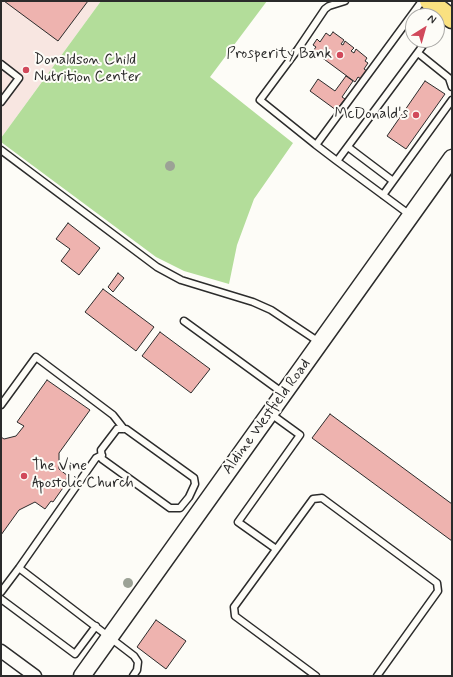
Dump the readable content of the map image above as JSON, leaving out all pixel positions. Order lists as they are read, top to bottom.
{
  "streets": {
    "main road": ["Aldine Westfield Road"]
  },
  "places": [
    "Prosperity Bank",
    "Donaldson Child Nutrition Center",
    "McDonald's",
    "The Vine Apostolic Church"
  ],
  "north": "top right"
}
